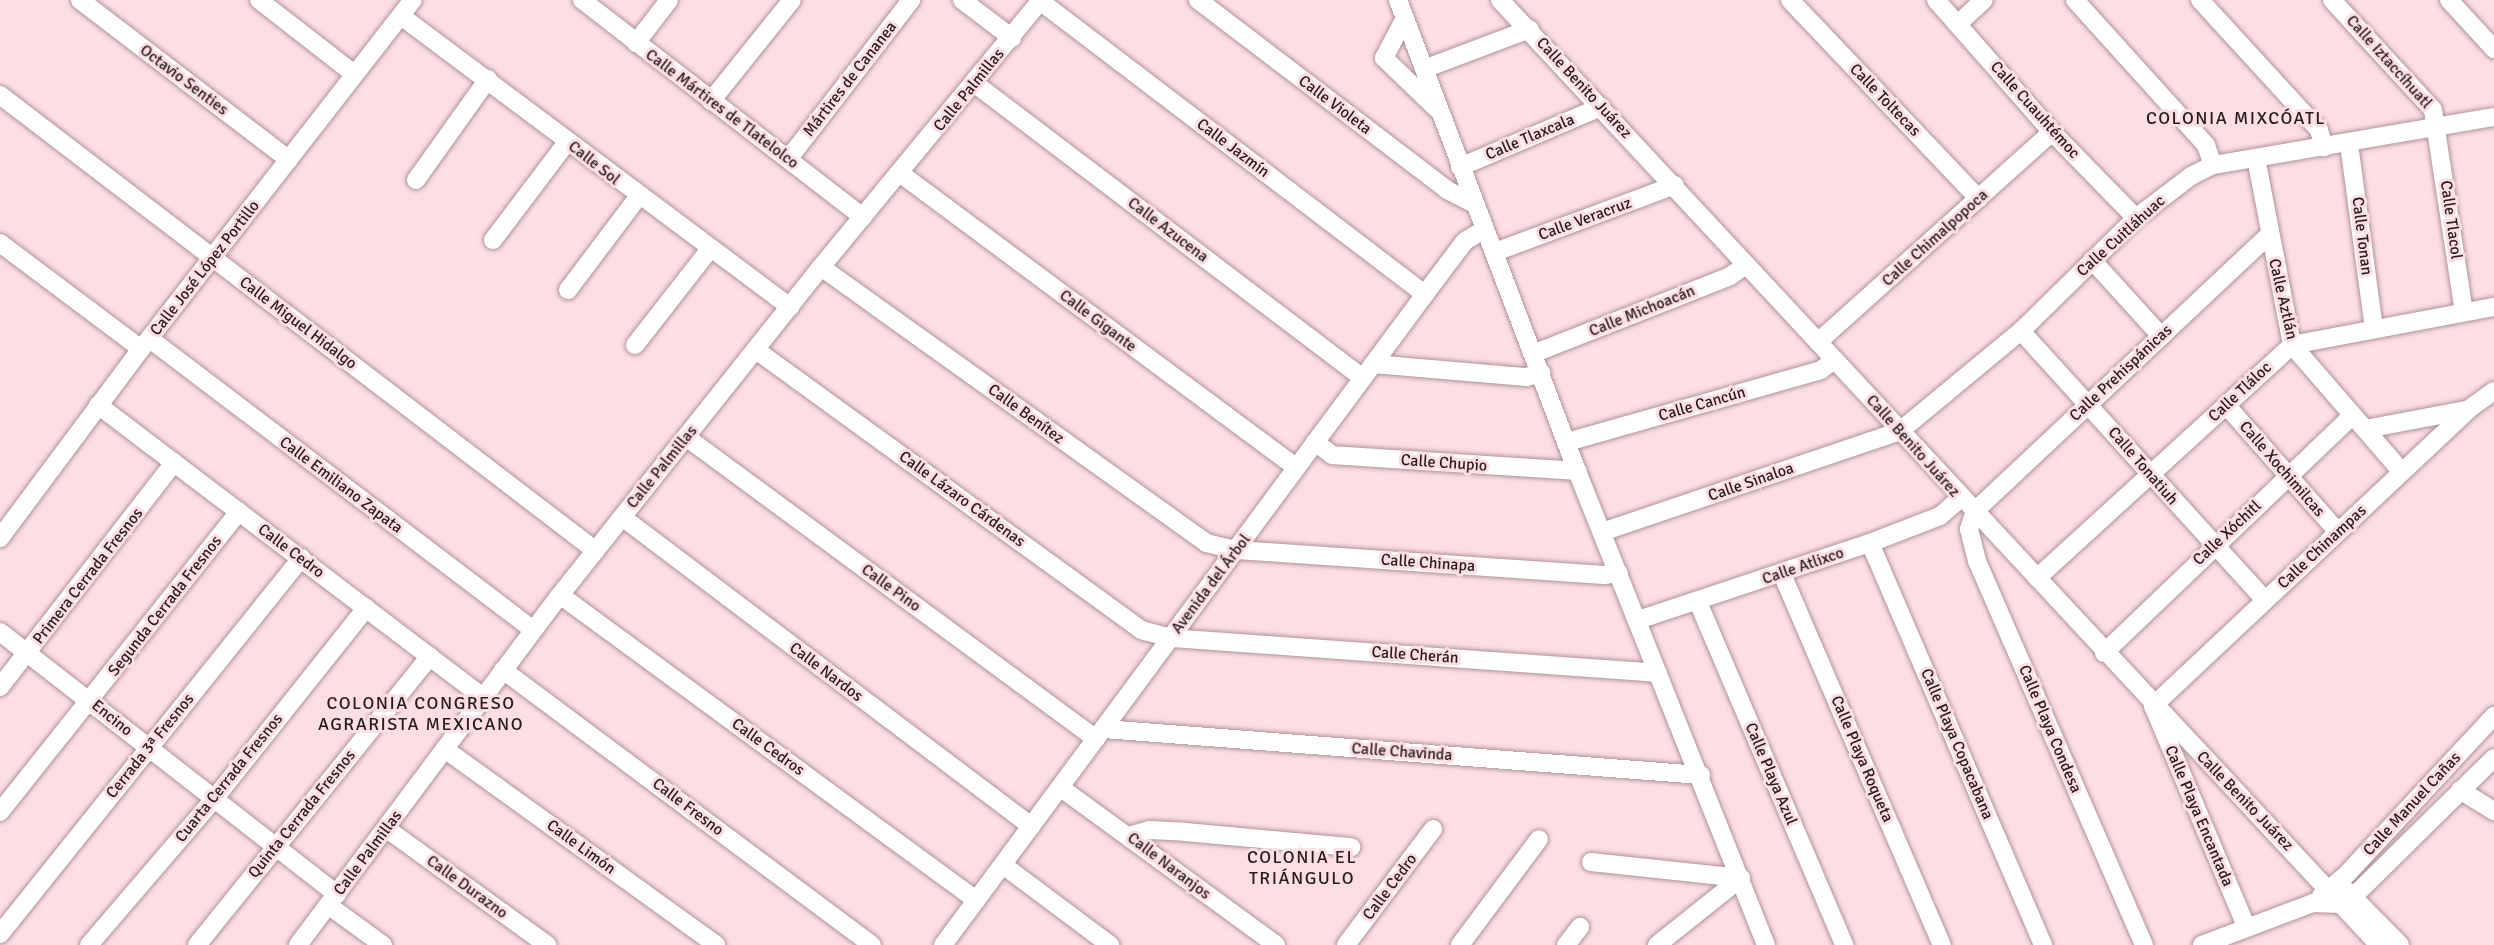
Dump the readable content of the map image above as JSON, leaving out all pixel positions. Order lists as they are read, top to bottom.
{
  "streets": {
    "street": [
      "Calle Iztaccíhuatl",
      "Mártires de Cananea",
      "Octavio Senties",
      "Calle Benito Juárez",
      "Calle Palmillas",
      "Calle Toltecas",
      "Calle Violeta",
      "Calle Mártires de Tlatelolco",
      "Calle Cuauhtémoc",
      "Calle Tlaxcala",
      "Calle Jazmín",
      "Calle Sol",
      "Calle Veracruz",
      "Calle Tlacol",
      "Calle Azucena",
      "Calle Cuitláhuac",
      "Calle Tonan",
      "Calle Chimalpopoca",
      "Calle José López Portillo",
      "Calle Aztlán",
      "Calle Michoacán",
      "Calle Gigante",
      "Calle Miguel Hidalgo",
      "Calle Prehispánicas",
      "Calle Tláloc",
      "Calle Cancún",
      "Calle Benítez",
      "Calle Chupio",
      "Calle Tonatiuh",
      "Calle Xochimilcas",
      "Calle Sinaloa",
      "Calle Emiliano Zapata",
      "Calle Lázaro Cárdenas",
      "Calle Xóchitl",
      "Calle Chinampas",
      "Calle Cedro",
      "Calle Chinapa",
      "Calle Atlixco",
      "Primera Cerrada Fresnos",
      "Avenida del Árbol",
      "Calle Pino",
      "Segunda Cerrada Fresnos",
      "Calle Cherán",
      "Calle Nardos",
      "Encino",
      "Calle Playa Condesa",
      "Calle Playa Copacabana",
      "Cerrada 3ª Fresnos",
      "Calle Cedros",
      "Calle Chavinda",
      "Calle Playa Roqueta",
      "Calle Playa Azul",
      "Cuarta Cerrada Fresnos",
      "Calle Manuel Cañas",
      "Calle Fresno",
      "Quinta Cerrada Fresnos",
      "Calle Playa Encantada",
      "Calle Limón",
      "Calle Naranjos",
      "Calle Durazno"
    ]
  },
  "crossings": [
    ["Calle Iztaccíhuatl", "Calle Tlacol"],
    ["Calle Iztaccíhuatl", "Calle Cuitláhuac"],
    ["Mártires de Cananea", "Calle Mártires de Tlatelolco"],
    ["Octavio Senties", "Calle José López Portillo"],
    ["Calle Benito Juárez", "Calle Tlaxcala"],
    ["Calle Benito Juárez", "Calle Veracruz"],
    ["Calle Benito Juárez", "Calle Cuitláhuac"],
    ["Calle Benito Juárez", "Calle Chimalpopoca"],
    ["Calle Benito Juárez", "Calle Michoacán"],
    ["Calle Benito Juárez", "Calle Prehispánicas"],
    ["Calle Benito Juárez", "Calle Tláloc"],
    ["Calle Benito Juárez", "Calle Cancún"],
    ["Calle Benito Juárez", "Calle Sinaloa"],
    ["Calle Benito Juárez", "Calle Xóchitl"],
    ["Calle Benito Juárez", "Calle Chinampas"],
    ["Calle Benito Juárez", "Calle Atlixco"],
    ["Calle Benito Juárez", "Calle Playa Condesa"],
    ["Calle Benito Juárez", "Calle Manuel Cañas"],
    ["Calle Benito Juárez", "Calle Playa Encantada"],
    ["Calle Palmillas", "Calle Mártires de Tlatelolco"],
    ["Calle Palmillas", "Calle Jazmín"],
    ["Calle Palmillas", "Calle Sol"],
    ["Calle Palmillas", "Calle Azucena"],
    ["Calle Palmillas", "Calle Gigante"],
    ["Calle Palmillas", "Calle Miguel Hidalgo"],
    ["Calle Palmillas", "Calle Benítez"],
    ["Calle Palmillas", "Calle Emiliano Zapata"],
    ["Calle Palmillas", "Calle Lázaro Cárdenas"],
    ["Calle Palmillas", "Calle Cedro"],
    ["Calle Palmillas", "Calle Pino"],
    ["Calle Palmillas", "Calle Nardos"],
    ["Calle Palmillas", "Encino"],
    ["Calle Palmillas", "Calle Cedros"],
    ["Calle Palmillas", "Calle Fresno"],
    ["Calle Palmillas", "Calle Limón"],
    ["Calle Palmillas", "Calle Durazno"],
    ["Calle Toltecas", "Calle Chimalpopoca"],
    ["Calle Cuauhtémoc", "Calle Cuitláhuac"],
    ["Calle Cuauhtémoc", "Calle Chimalpopoca"],
    ["Calle Jazmín", "Avenida del Árbol"],
    ["Calle Sol", "Calle José López Portillo"],
    ["Calle Tlacol", "Calle Cuitláhuac"],
    ["Calle Azucena", "Avenida del Árbol"],
    ["Calle Cuitláhuac", "Calle Tonan"],
    ["Calle Cuitláhuac", "Calle Aztlán"],
    ["Calle Cuitláhuac", "Calle Tonatiuh"],
    ["Calle Cuitláhuac", "Calle Sinaloa"],
    ["Calle José López Portillo", "Calle Miguel Hidalgo"],
    ["Calle José López Portillo", "Calle Emiliano Zapata"],
    ["Calle José López Portillo", "Calle Cedro"],
    ["Calle Aztlán", "Calle Prehispánicas"],
    ["Calle Aztlán", "Calle Tláloc"],
    ["Calle Aztlán", "Calle Xóchitl"],
    ["Calle Aztlán", "Calle Chinampas"],
    ["Calle Gigante", "Avenida del Árbol"],
    ["Calle Prehispánicas", "Calle Tonatiuh"],
    ["Calle Prehispánicas", "Calle Playa Condesa"],
    ["Calle Tláloc", "Calle Tonatiuh"],
    ["Calle Tláloc", "Calle Xochimilcas"],
    ["Calle Benítez", "Calle Chinapa"],
    ["Calle Benítez", "Avenida del Árbol"],
    ["Calle Chupio", "Avenida del Árbol"],
    ["Calle Tonatiuh", "Calle Xóchitl"],
    ["Calle Tonatiuh", "Calle Chinampas"],
    ["Calle Xochimilcas", "Calle Xóchitl"],
    ["Calle Xochimilcas", "Calle Chinampas"],
    ["Calle Lázaro Cárdenas", "Avenida del Árbol"],
    ["Calle Lázaro Cárdenas", "Calle Cherán"],
    ["Calle Chinampas", "Calle Playa Encantada"],
    ["Calle Cedro", "Primera Cerrada Fresnos"],
    ["Calle Cedro", "Segunda Cerrada Fresnos"],
    ["Calle Cedro", "Cerrada 3ª Fresnos"],
    ["Calle Cedro", "Cuarta Cerrada Fresnos"],
    ["Calle Cedro", "Quinta Cerrada Fresnos"],
    ["Calle Chinapa", "Avenida del Árbol"],
    ["Calle Atlixco", "Calle Playa Copacabana"],
    ["Calle Atlixco", "Calle Playa Roqueta"],
    ["Calle Atlixco", "Calle Playa Azul"],
    ["Primera Cerrada Fresnos", "Encino"],
    ["Avenida del Árbol", "Calle Pino"],
    ["Avenida del Árbol", "Calle Cherán"],
    ["Avenida del Árbol", "Calle Nardos"],
    ["Avenida del Árbol", "Calle Cedros"],
    ["Avenida del Árbol", "Calle Chavinda"],
    ["Avenida del Árbol", "Calle Naranjos"],
    ["Calle Pino", "Calle Chavinda"],
    ["Segunda Cerrada Fresnos", "Encino"],
    ["Encino", "Cerrada 3ª Fresnos"],
    ["Encino", "Cuarta Cerrada Fresnos"],
    ["Encino", "Quinta Cerrada Fresnos"]
  ],
  "districts": ["COLONIA MIXCÓATL", "COLONIA CONGRESO AGRARISTA MEXICANO", "COLONIA EL TRIÁNGULO"]
}
